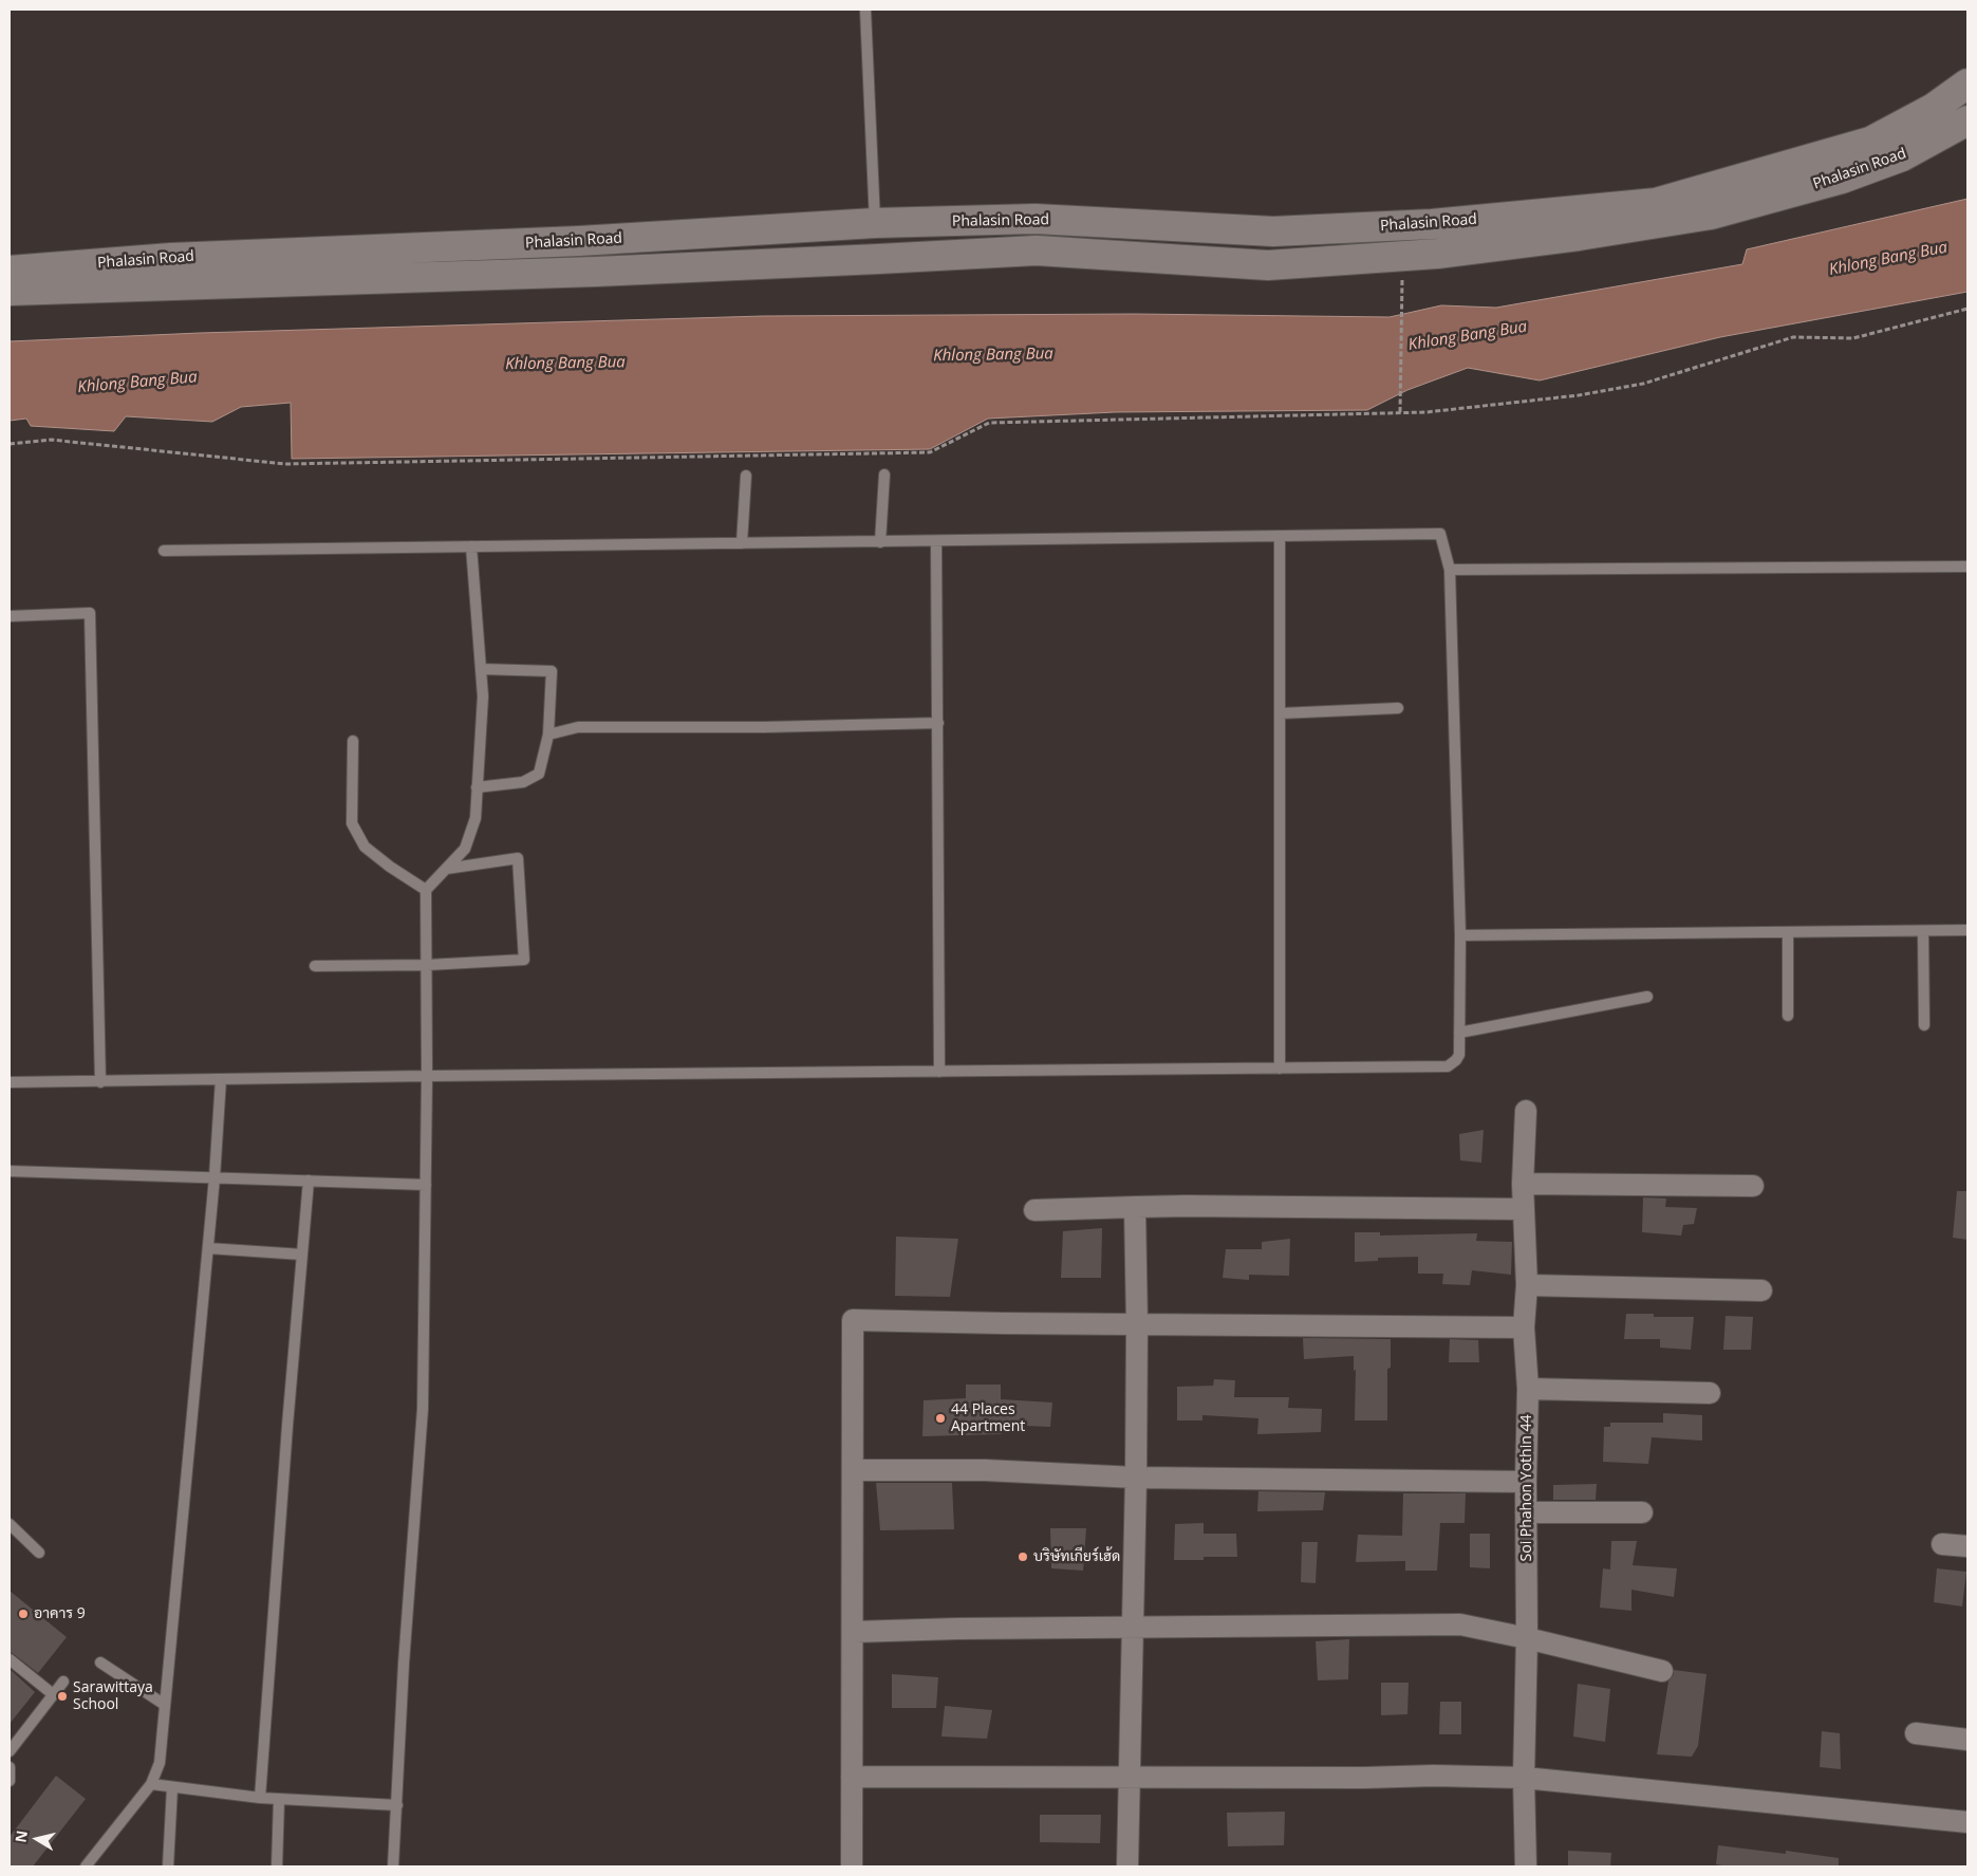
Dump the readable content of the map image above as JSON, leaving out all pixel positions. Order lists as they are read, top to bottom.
{
  "streets": {
    "main road": ["Phalasin Road"],
    "street": ["Soi Phahon Yothin 44"]
  },
  "water": ["Khlong Bang Bua"],
  "places": [
    "44 Places Apartment",
    "บริษัทเกียร์เฮ้ด",
    "อาคาร 9",
    "Sarawittaya School"
  ],
  "north": "left"
}
